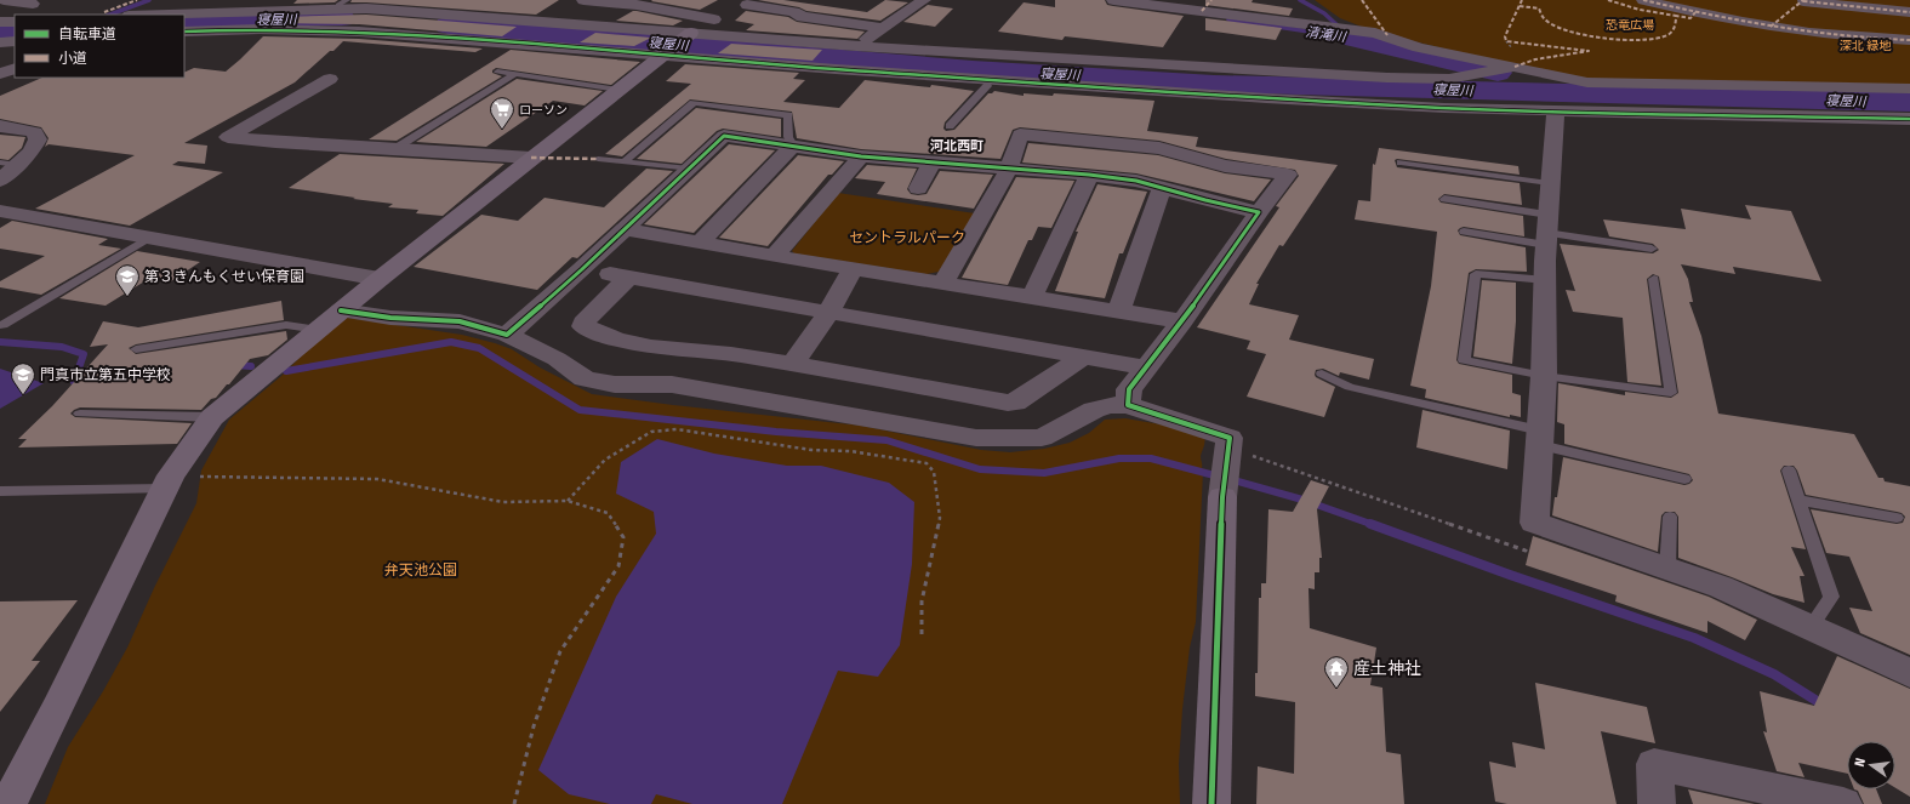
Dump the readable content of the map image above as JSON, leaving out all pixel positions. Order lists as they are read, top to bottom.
{
  "districts": ["河北西町"],
  "water": ["寝屋川", "清滝川"],
  "parks": [
    "恐竜広場",
    "深北 緑地",
    "セントラルパーク",
    "弁天池公園"
  ],
  "places": {
    "supermarket": ["ローソン"],
    "school or university": ["第３きんもくせい保育園", "門真市立第五中学校"],
    "temple": ["産土神社"]
  },
  "legend": ["自転車道", "小道"],
  "north": "left"
}
